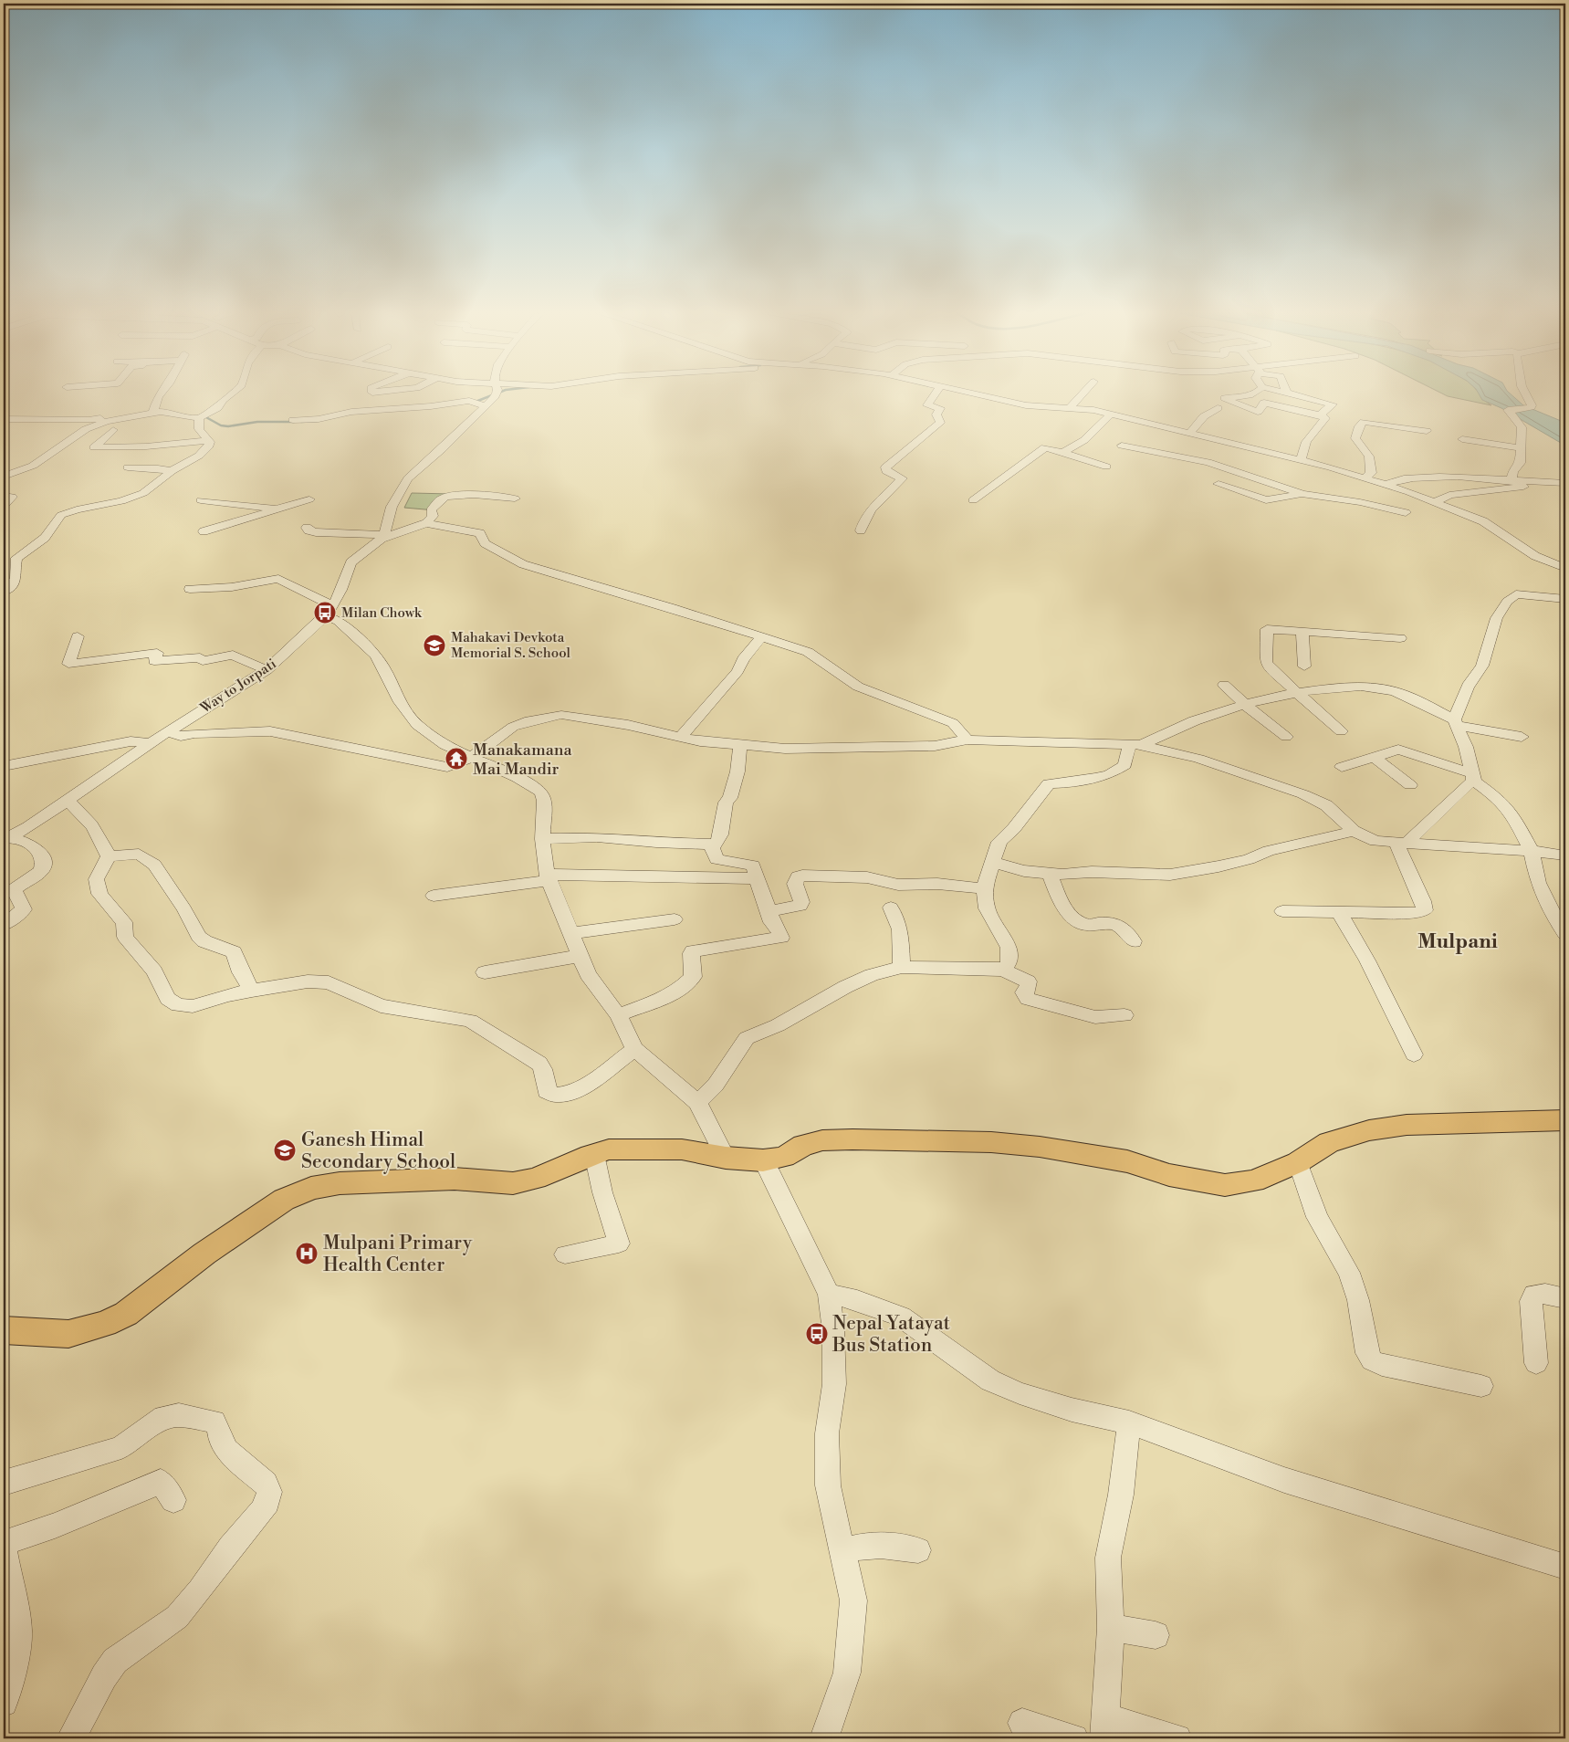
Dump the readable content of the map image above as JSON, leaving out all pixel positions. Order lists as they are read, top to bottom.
{
  "streets": {
    "street": ["Way to Jorpati"]
  },
  "districts": ["Mulpani"],
  "places": {
    "bus stop": ["Milan Chowk", "Nepal Yatayat Bus Station"],
    "school or university": ["Mahakavi Devkota Memorial S. School", "Ganesh Himal Secondary School"],
    "temple": ["Manakamana Mai Mandir"],
    "hospital": ["Mulpani Primary Health Center"]
  }
}
